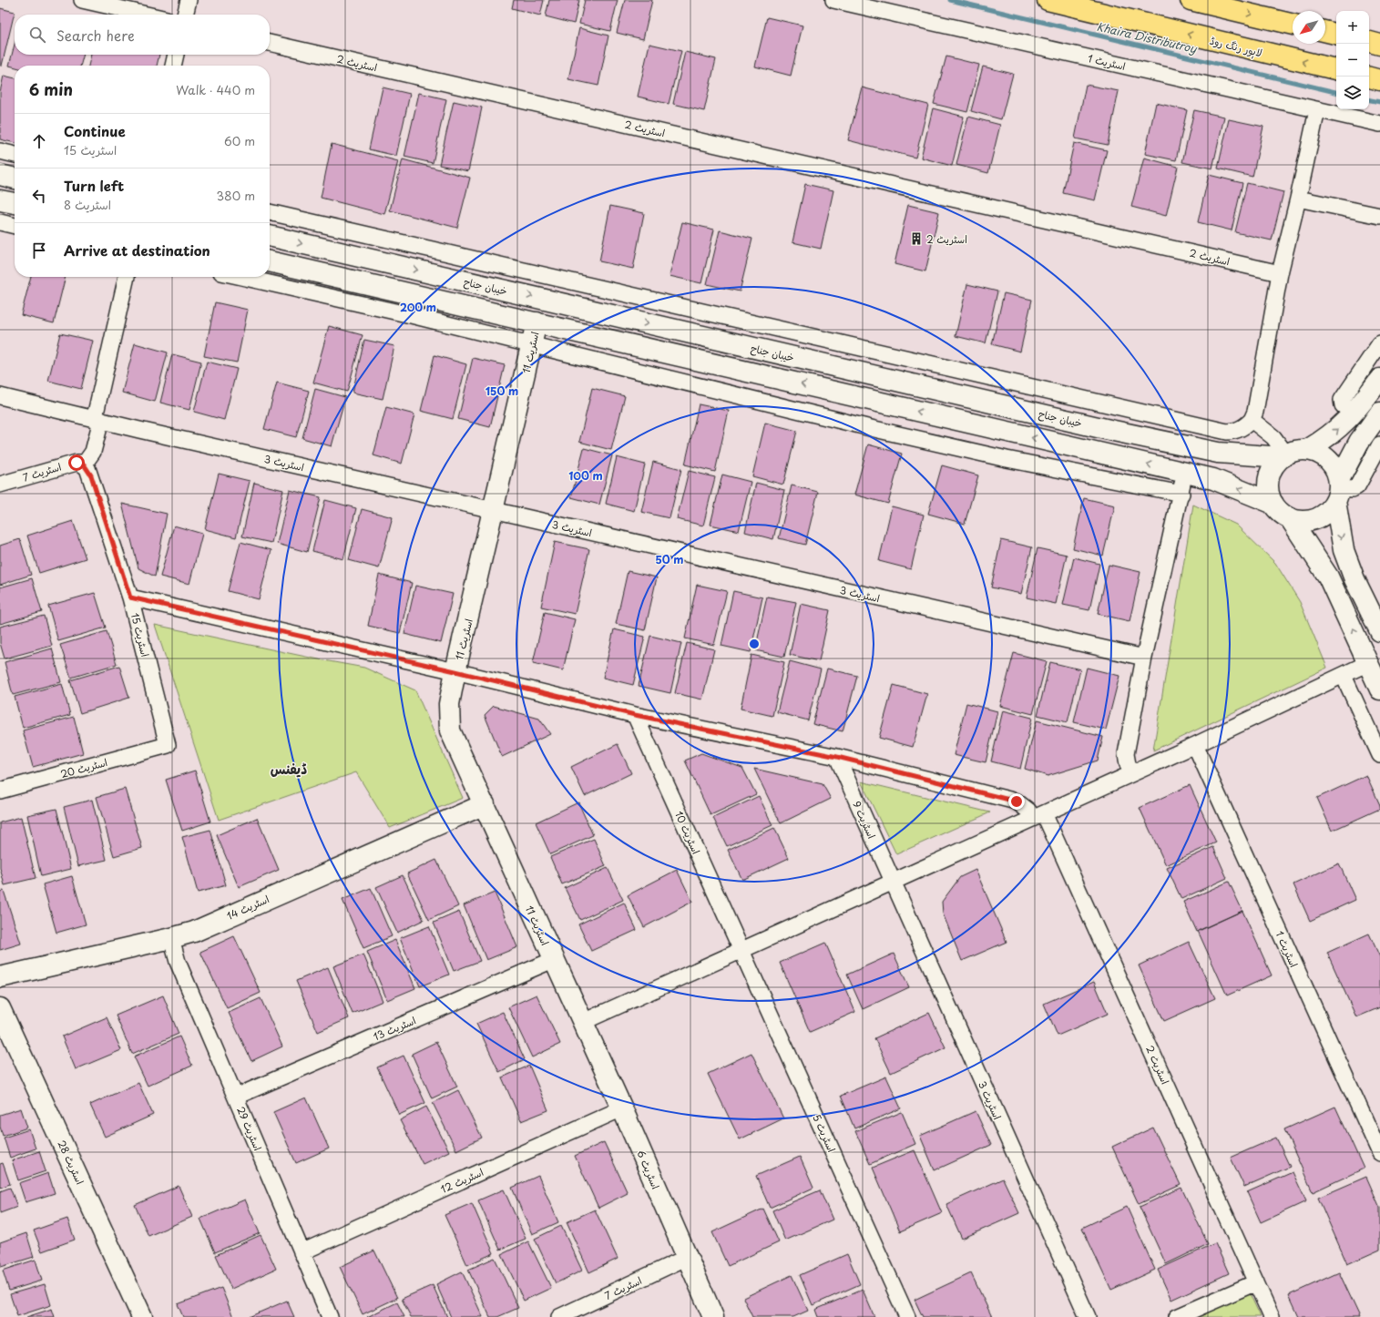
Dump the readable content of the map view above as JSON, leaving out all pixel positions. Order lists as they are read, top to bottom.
{
  "streets": {
    "highway": ["لاہور رنگ روڈ"],
    "main road": [
      "خیبان جناح",
      "اسٹریٹ 11",
      "اسٹریٹ 14",
      "اسٹریٹ 28",
      "اسٹریٹ 6"
    ],
    "street": [
      "اسٹریٹ 1",
      "اسٹریٹ 2",
      "اسٹریٹ 3",
      "اسٹریٹ 7",
      "اسٹریٹ 15",
      "اسٹریٹ 20",
      "اسٹریٹ 9",
      "اسٹریٹ 10",
      "اسٹریٹ 13",
      "اسٹریٹ 29",
      "اسٹریٹ 5",
      "اسٹریٹ 12"
    ]
  },
  "crossings": [
    ["اسٹریٹ 2", "اسٹریٹ 11"],
    ["اسٹریٹ 2", "اسٹریٹ 15"],
    ["اسٹریٹ 2", "اسٹریٹ 9"],
    ["اسٹریٹ 2", "اسٹریٹ 10"],
    ["اسٹریٹ 11", "اسٹریٹ 3"],
    ["اسٹریٹ 11", "اسٹریٹ 14"],
    ["اسٹریٹ 11", "اسٹریٹ 13"],
    ["اسٹریٹ 11", "اسٹریٹ 6"],
    ["اسٹریٹ 3", "اسٹریٹ 9"],
    ["اسٹریٹ 7", "اسٹریٹ 15"],
    ["اسٹریٹ 7", "اسٹریٹ 6"],
    ["اسٹریٹ 15", "اسٹریٹ 20"],
    ["اسٹریٹ 10", "اسٹریٹ 5"],
    ["اسٹریٹ 14", "اسٹریٹ 29"],
    ["اسٹریٹ 13", "اسٹریٹ 29"],
    ["اسٹریٹ 29", "اسٹریٹ 12"],
    ["اسٹریٹ 6", "اسٹریٹ 12"]
  ],
  "districts": ["ڈیفنس"],
  "water": ["Khaira Distributroy"],
  "places": {
    "building": ["اسٹریٹ 2"]
  },
  "north": "bottom left",
  "page": {
    "map_buttons": ["+", "−"],
    "search": "Search here",
    "heading": ["6 min", "Walk · 440 m"],
    "list": [
      ["Continue", "اسٹریٹ 15", "60 m"],
      ["Turn left", "اسٹریٹ 8", "380 m"],
      "Arrive at destination"
    ]
  },
  "rings": [
    "200 m",
    "150 m",
    "100 m",
    "50 m"
  ]
}
